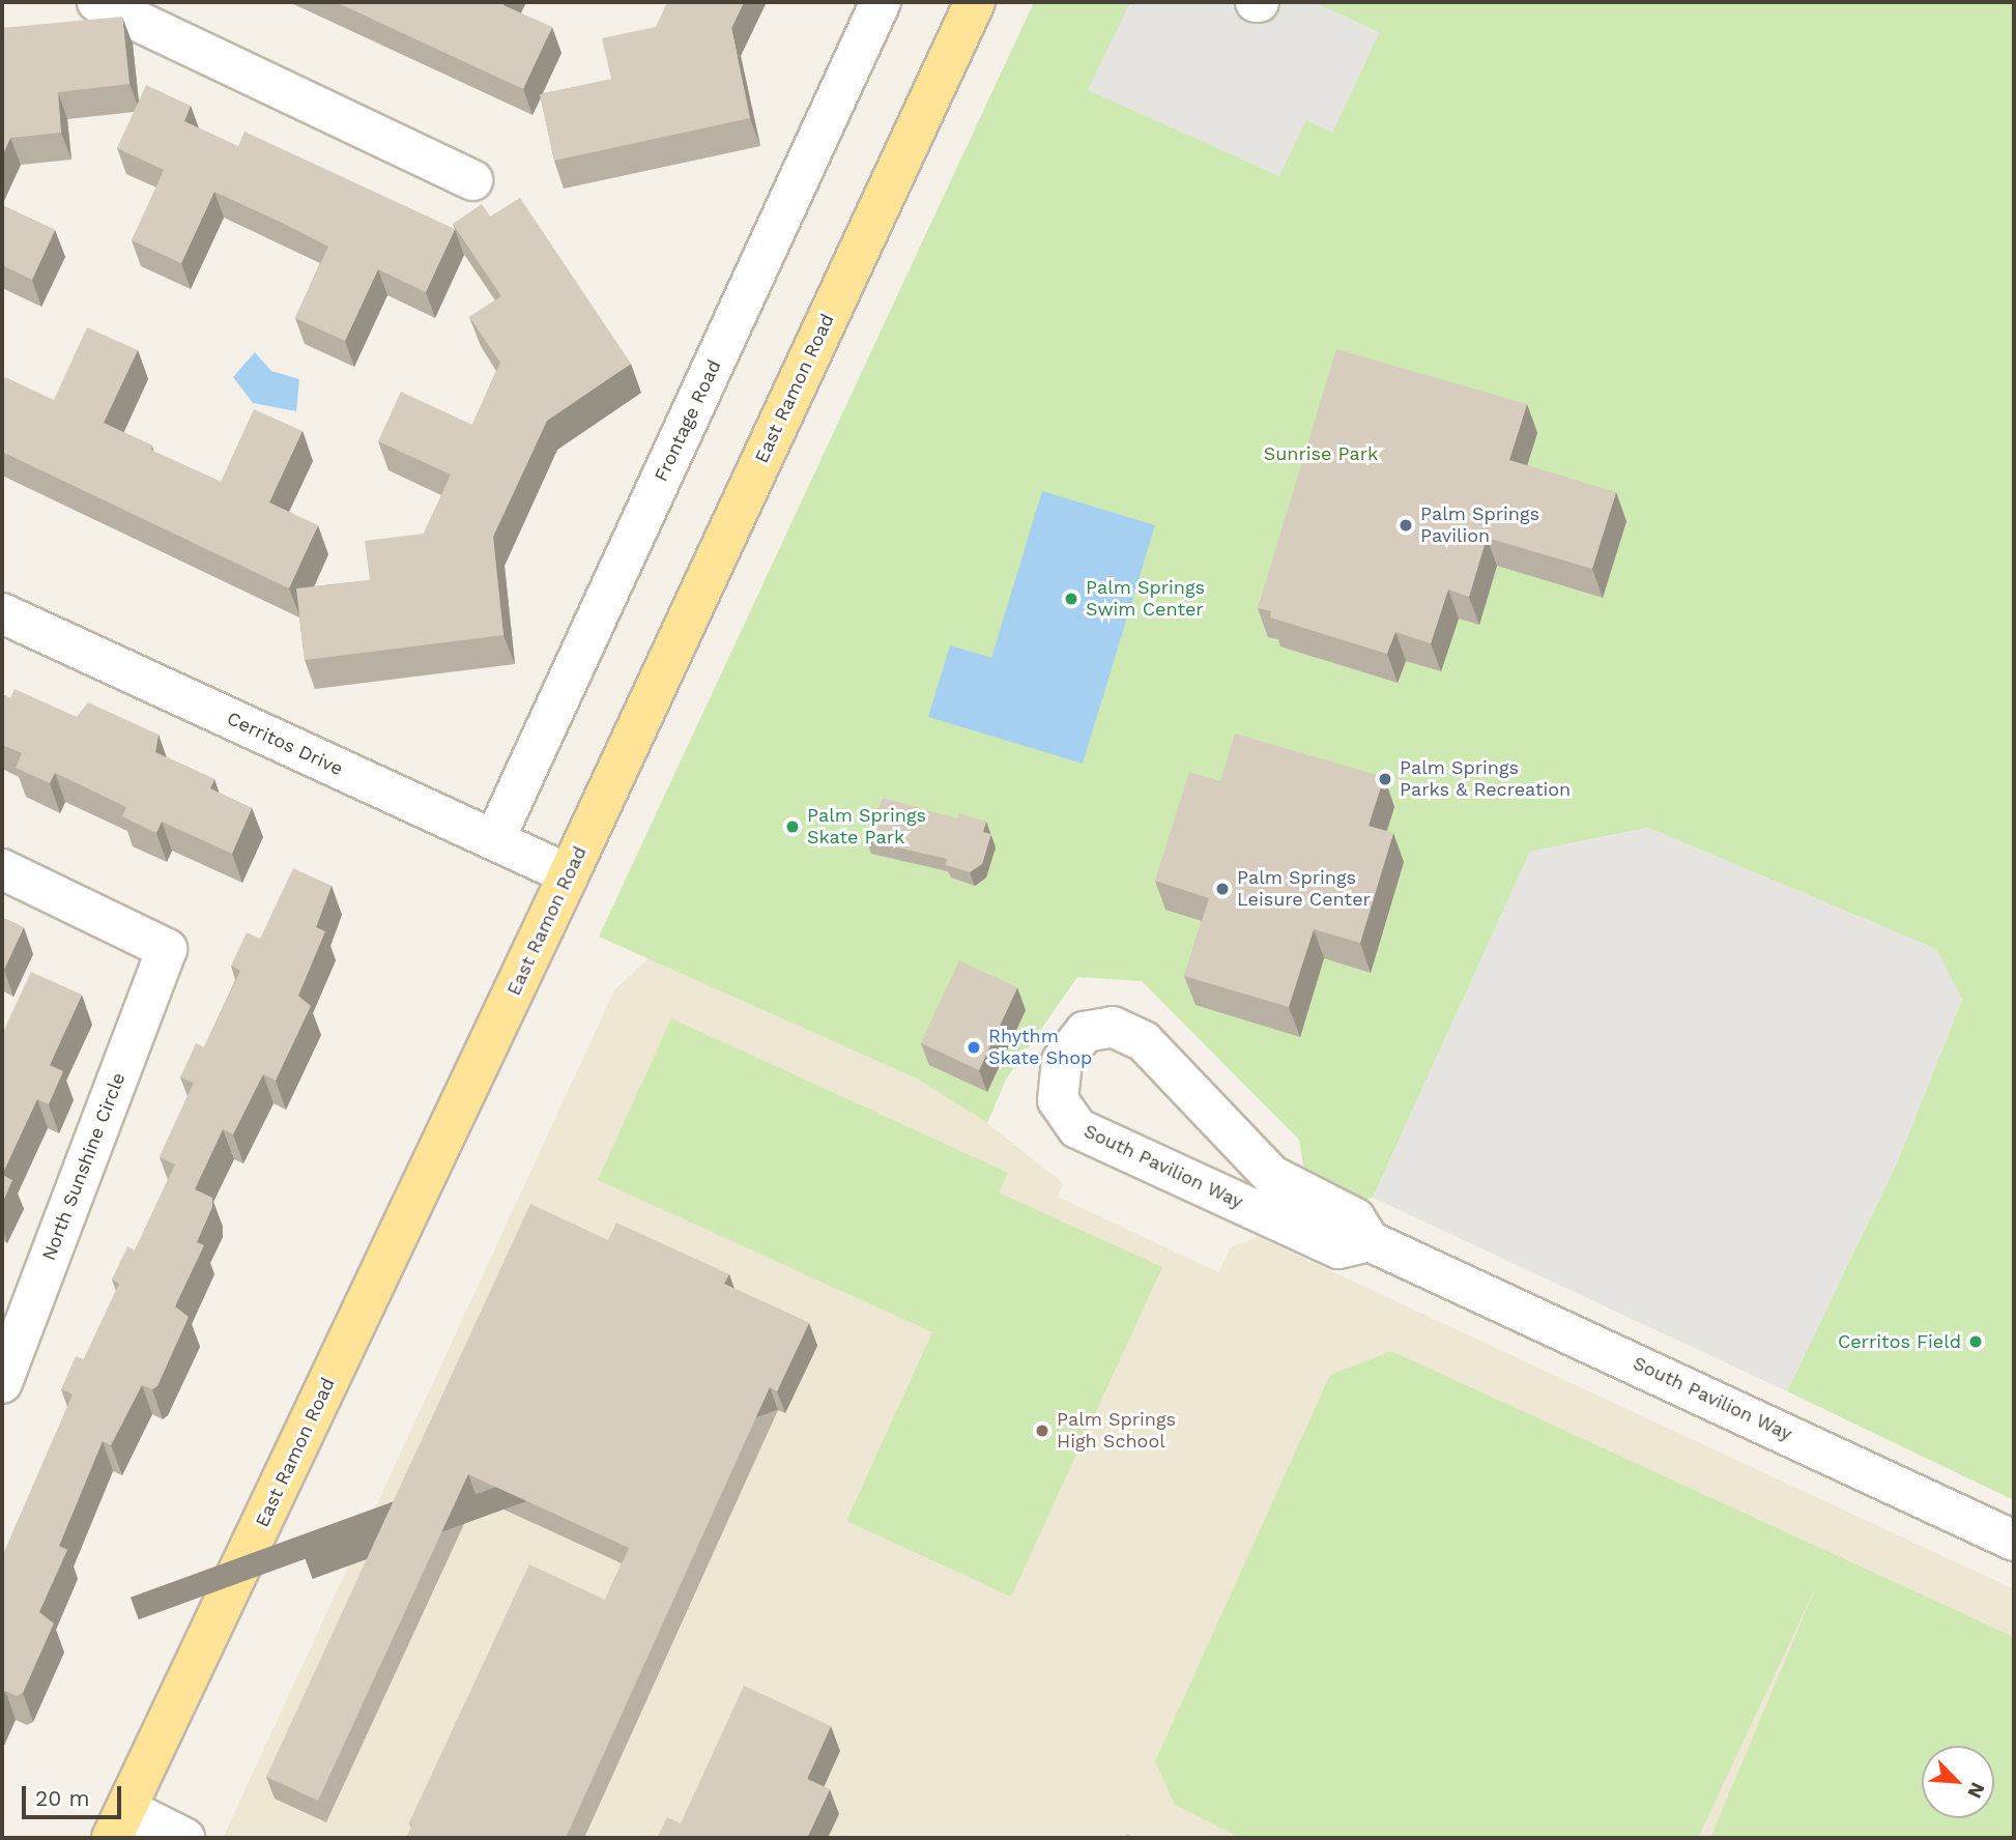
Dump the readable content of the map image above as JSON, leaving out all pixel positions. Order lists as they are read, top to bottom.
{
  "streets": {
    "main road": ["East Ramon Road"],
    "street": [
      "Frontage Road",
      "Cerritos Drive",
      "North Sunshine Circle",
      "South Pavilion Way"
    ]
  },
  "crossings": [
    ["East Ramon Road", "Cerritos Drive"],
    ["Frontage Road", "Cerritos Drive"]
  ],
  "parks": ["Sunrise Park"],
  "places": [
    "Palm Springs Pavilion",
    "Palm Springs Swim Center",
    "Palm Springs Parks & Recreation",
    "Palm Springs Skate Park",
    "Palm Springs Leisure Center",
    "Rhythm Skate Shop",
    "Cerritos Field",
    "Palm Springs High School"
  ],
  "scale_bar": "20 m",
  "north": "bottom right"
}
